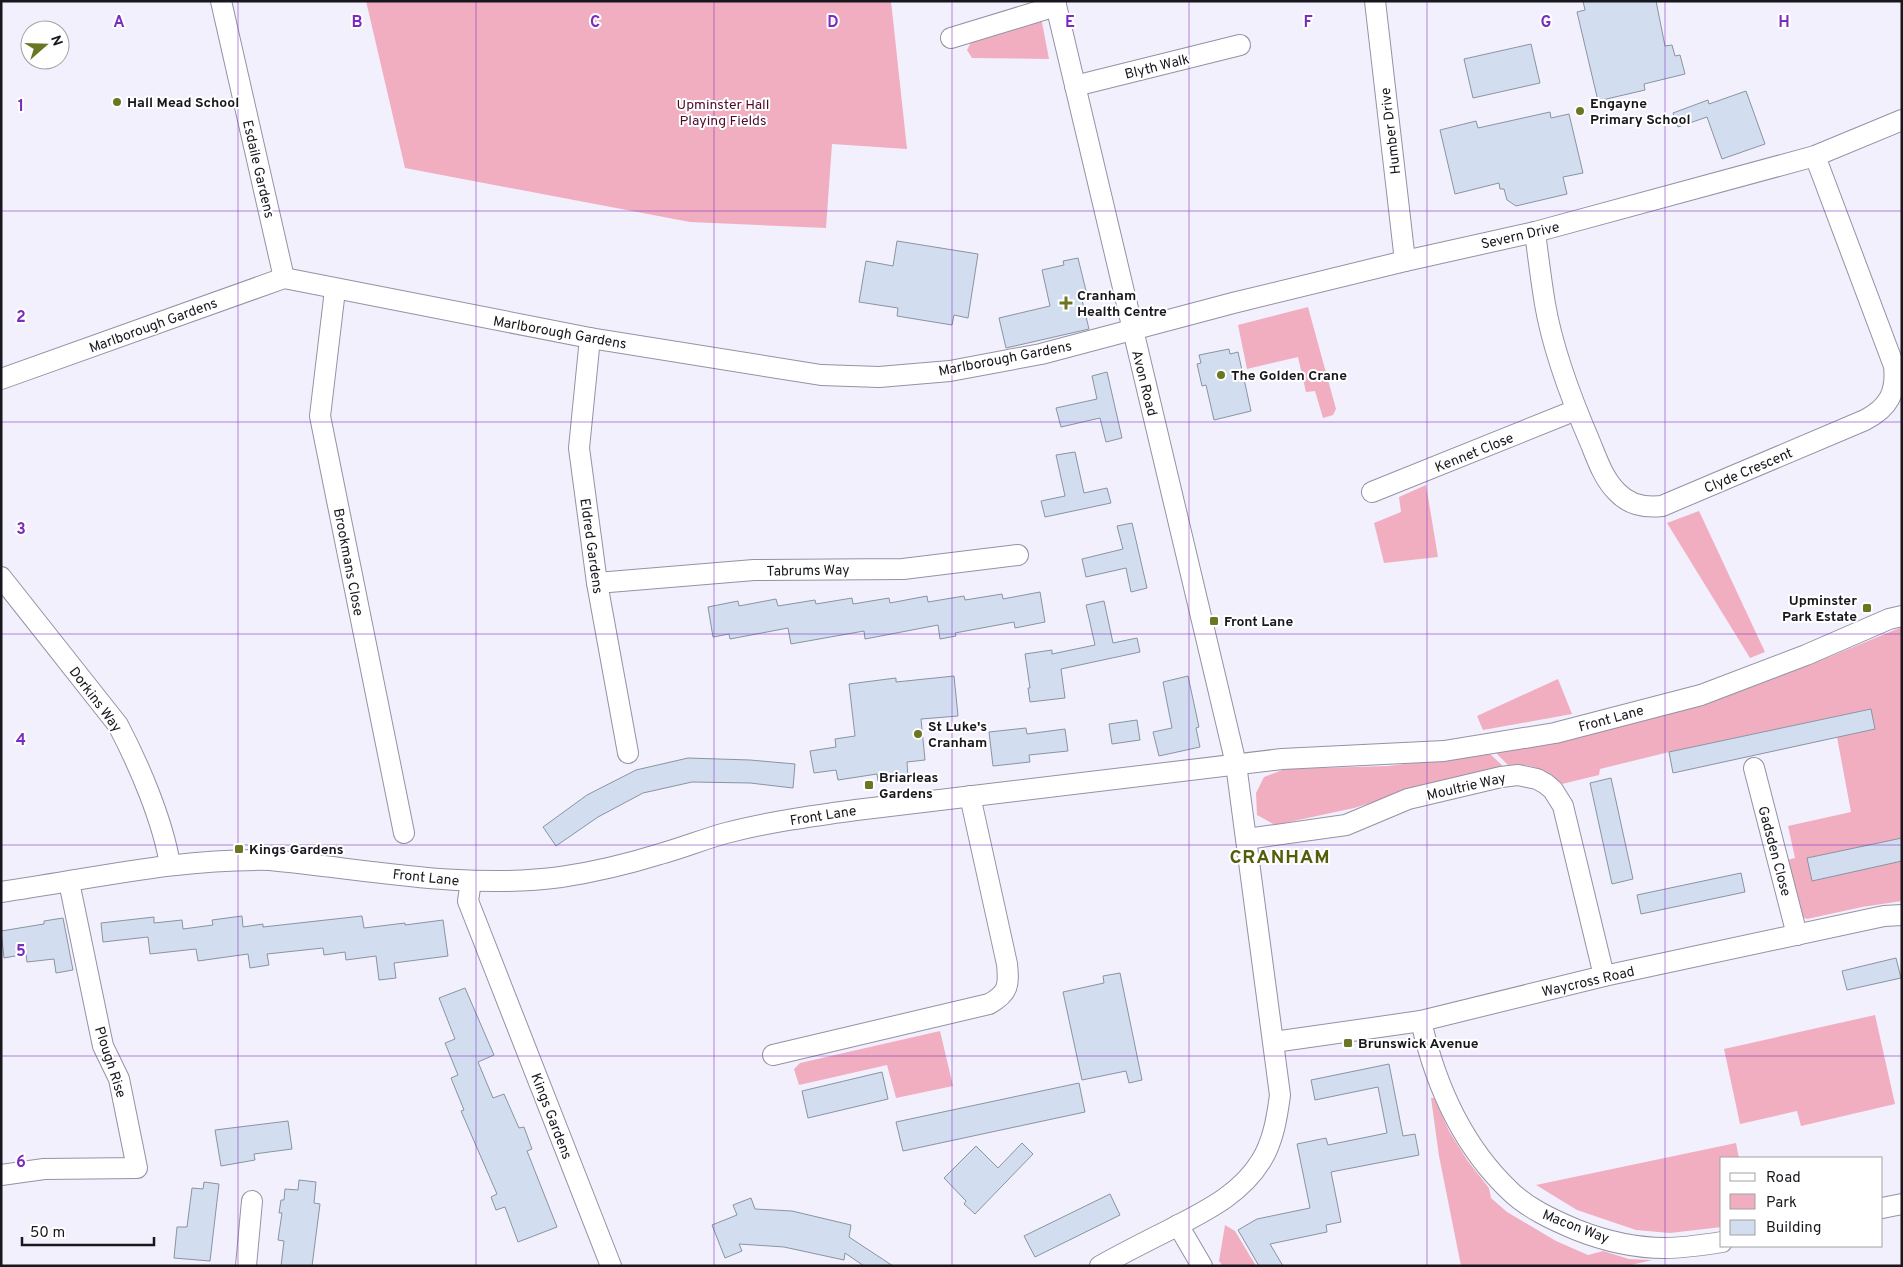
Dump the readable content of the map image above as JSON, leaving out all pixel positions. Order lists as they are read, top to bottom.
{
  "streets": {
    "street": [
      "Blyth Walk",
      "Humber Drive",
      "Esdaile Gardens",
      "Severn Drive",
      "Marlborough Gardens",
      "Avon Road",
      "Kennet Close",
      "Clyde Crescent",
      "Eldred Gardens",
      "Brookmans Close",
      "Tabrums Way",
      "Dorkins Way",
      "Front Lane",
      "Moultrie Way",
      "Gadsden Close",
      "Waycross Road",
      "Plough Rise",
      "Kings Gardens",
      "Macon Way"
    ]
  },
  "crossings": [
    ["Blyth Walk", "Avon Road"],
    ["Humber Drive", "Severn Drive"],
    ["Esdaile Gardens", "Marlborough Gardens"],
    ["Severn Drive", "Marlborough Gardens"],
    ["Severn Drive", "Avon Road"],
    ["Severn Drive", "Clyde Crescent"],
    ["Marlborough Gardens", "Avon Road"],
    ["Marlborough Gardens", "Eldred Gardens"],
    ["Marlborough Gardens", "Brookmans Close"],
    ["Avon Road", "Front Lane"],
    ["Kennet Close", "Clyde Crescent"],
    ["Eldred Gardens", "Tabrums Way"],
    ["Dorkins Way", "Front Lane"],
    ["Front Lane", "Plough Rise"],
    ["Front Lane", "Kings Gardens"],
    ["Moultrie Way", "Waycross Road"],
    ["Gadsden Close", "Waycross Road"],
    ["Waycross Road", "Macon Way"]
  ],
  "districts": ["CRANHAM"],
  "parks": ["Upminster Hall Playing Fields"],
  "places": {
    "other": [
      "Hall Mead School",
      "Engayne Primary School",
      "The Golden Crane",
      "St Luke's Cranham"
    ],
    "health": ["Cranham Health Centre"],
    "transit": [
      "Upminster Park Estate",
      "Front Lane",
      "Briarleas Gardens",
      "Kings Gardens",
      "Brunswick Avenue"
    ]
  },
  "legend": ["Road", "Park", "Building"],
  "scale_bar": "50 m",
  "north": "right",
  "grid": {
    "columns": [
      "A",
      "B",
      "C",
      "D",
      "E",
      "F",
      "G",
      "H"
    ],
    "rows": [
      "1",
      "2",
      "3",
      "4",
      "5",
      "6"
    ]
  }
}
